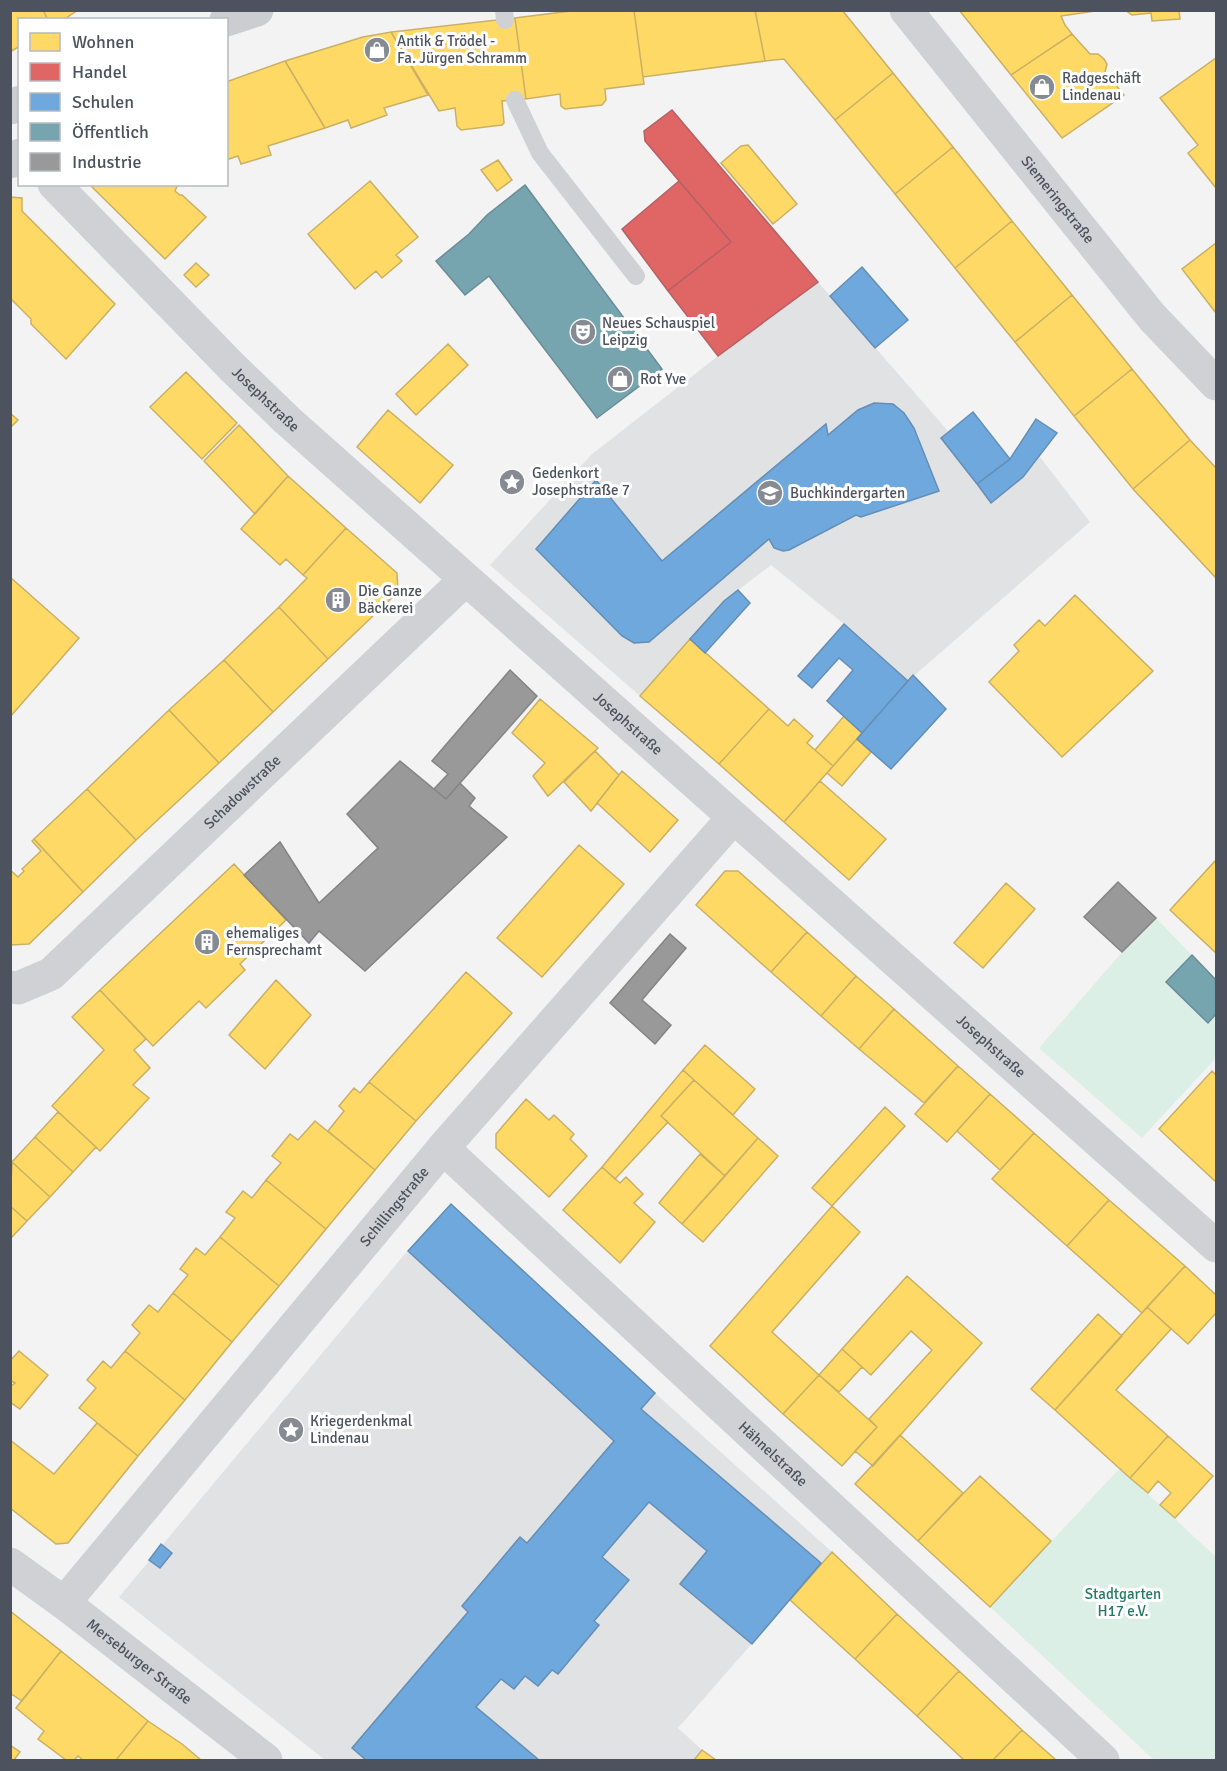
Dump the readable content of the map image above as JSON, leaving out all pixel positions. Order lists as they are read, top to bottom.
{
  "streets": {
    "street": [
      "Siemeringstraße",
      "Josephstraße",
      "Schadowstraße",
      "Schillingstraße",
      "Hähnelstraße",
      "Merseburger Straße"
    ]
  },
  "crossings": [
    ["Josephstraße", "Schadowstraße"],
    ["Josephstraße", "Schillingstraße"],
    ["Schillingstraße", "Hähnelstraße"],
    ["Schillingstraße", "Merseburger Straße"]
  ],
  "parks": ["Stadtgarten H17 e.V."],
  "places": {
    "shop": ["Antik & Trödel - Fa. Jürgen Schramm", "Radgeschäft Lindenau", "Rot Yve"],
    "theatre": ["Neues Schauspiel Leipzig"],
    "place": ["Gedenkort Josephstraße 7", "Kriegerdenkmal Lindenau"],
    "school or university": ["Buchkindergarten"],
    "building": ["Die Ganze Bäckerei", "ehemaliges Fernsprechamt"]
  },
  "legend": [
    "Wohnen",
    "Handel",
    "Schulen",
    "Öffentlich",
    "Industrie"
  ]
}
